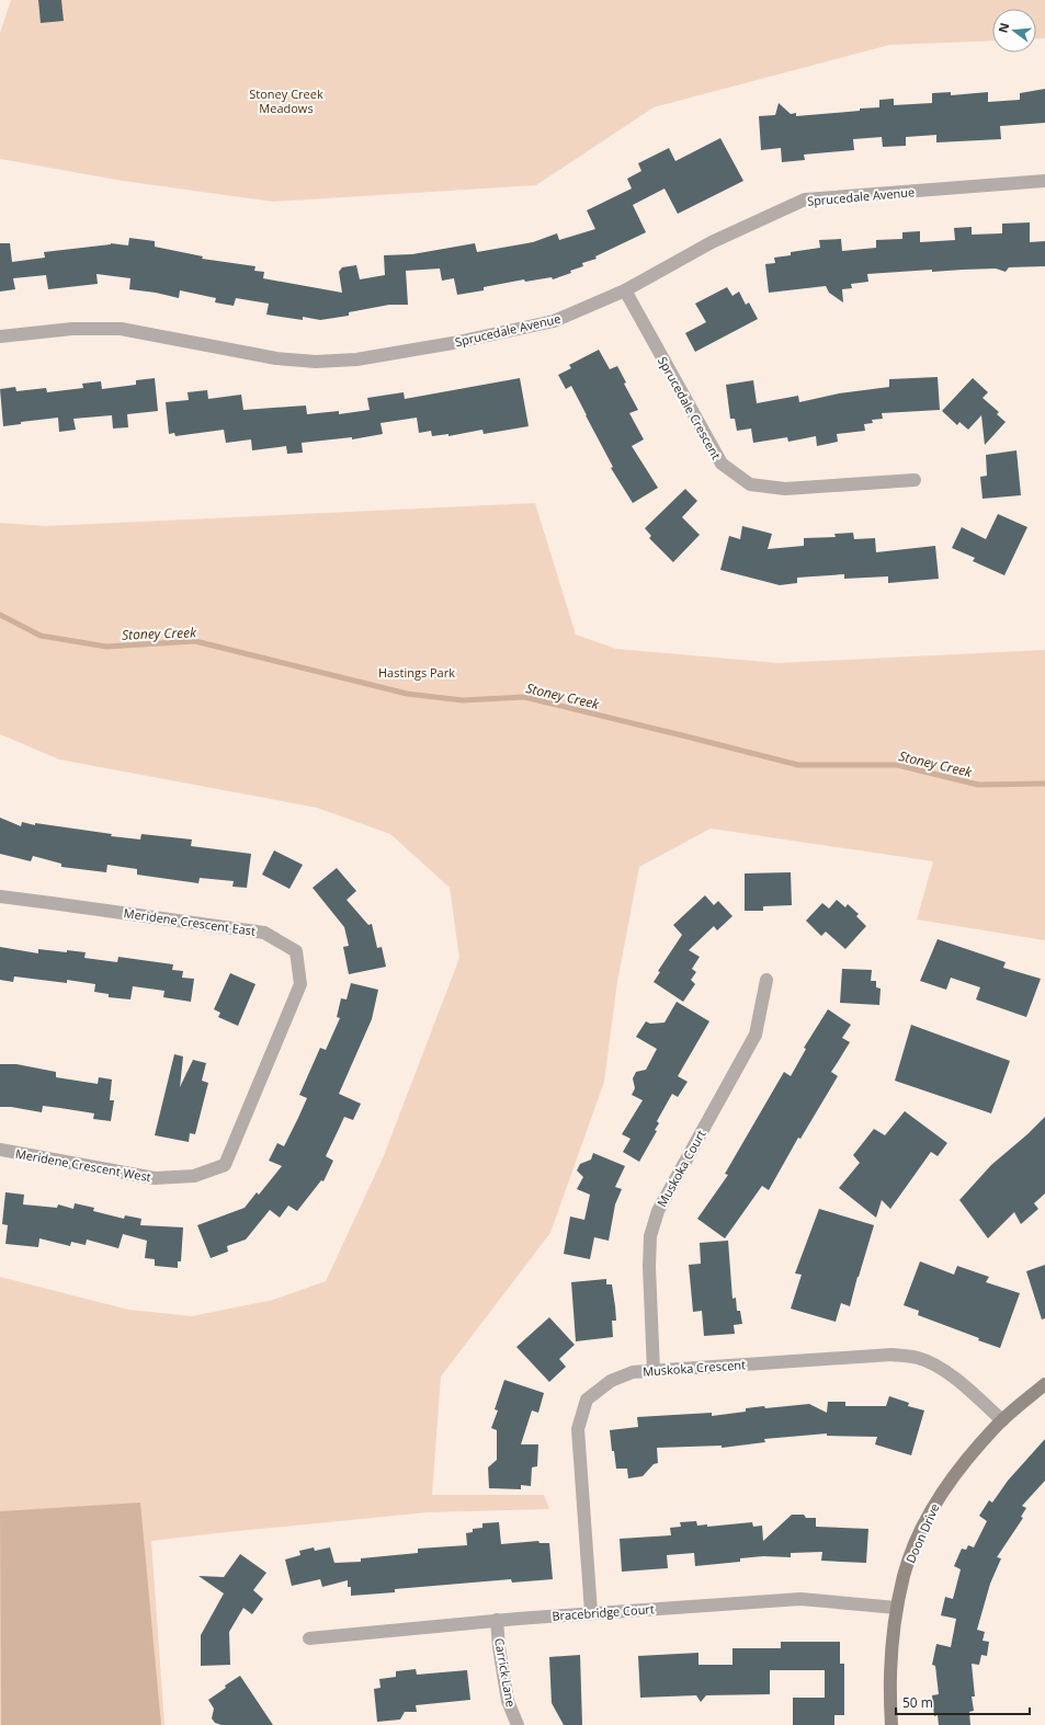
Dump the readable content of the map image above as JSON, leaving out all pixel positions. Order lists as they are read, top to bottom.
{
  "streets": {
    "street": [
      "Sprucedale Avenue",
      "Sprucedale Crescent",
      "Meridene Crescent East",
      "Meridene Crescent West",
      "Muskoka Court",
      "Muskoka Crescent",
      "Doon Drive",
      "Bracebridge Court",
      "Carrick Lane"
    ]
  },
  "crossings": [
    ["Sprucedale Avenue", "Sprucedale Crescent"],
    ["Meridene Crescent East", "Meridene Crescent West"],
    ["Muskoka Court", "Muskoka Crescent"],
    ["Muskoka Crescent", "Doon Drive"],
    ["Muskoka Crescent", "Bracebridge Court"],
    ["Doon Drive", "Bracebridge Court"],
    ["Bracebridge Court", "Carrick Lane"]
  ],
  "water": ["Stoney Creek"],
  "parks": ["Stoney Creek Meadows", "Hastings Park"],
  "scale_bar": "50 m",
  "north": "left"
}
